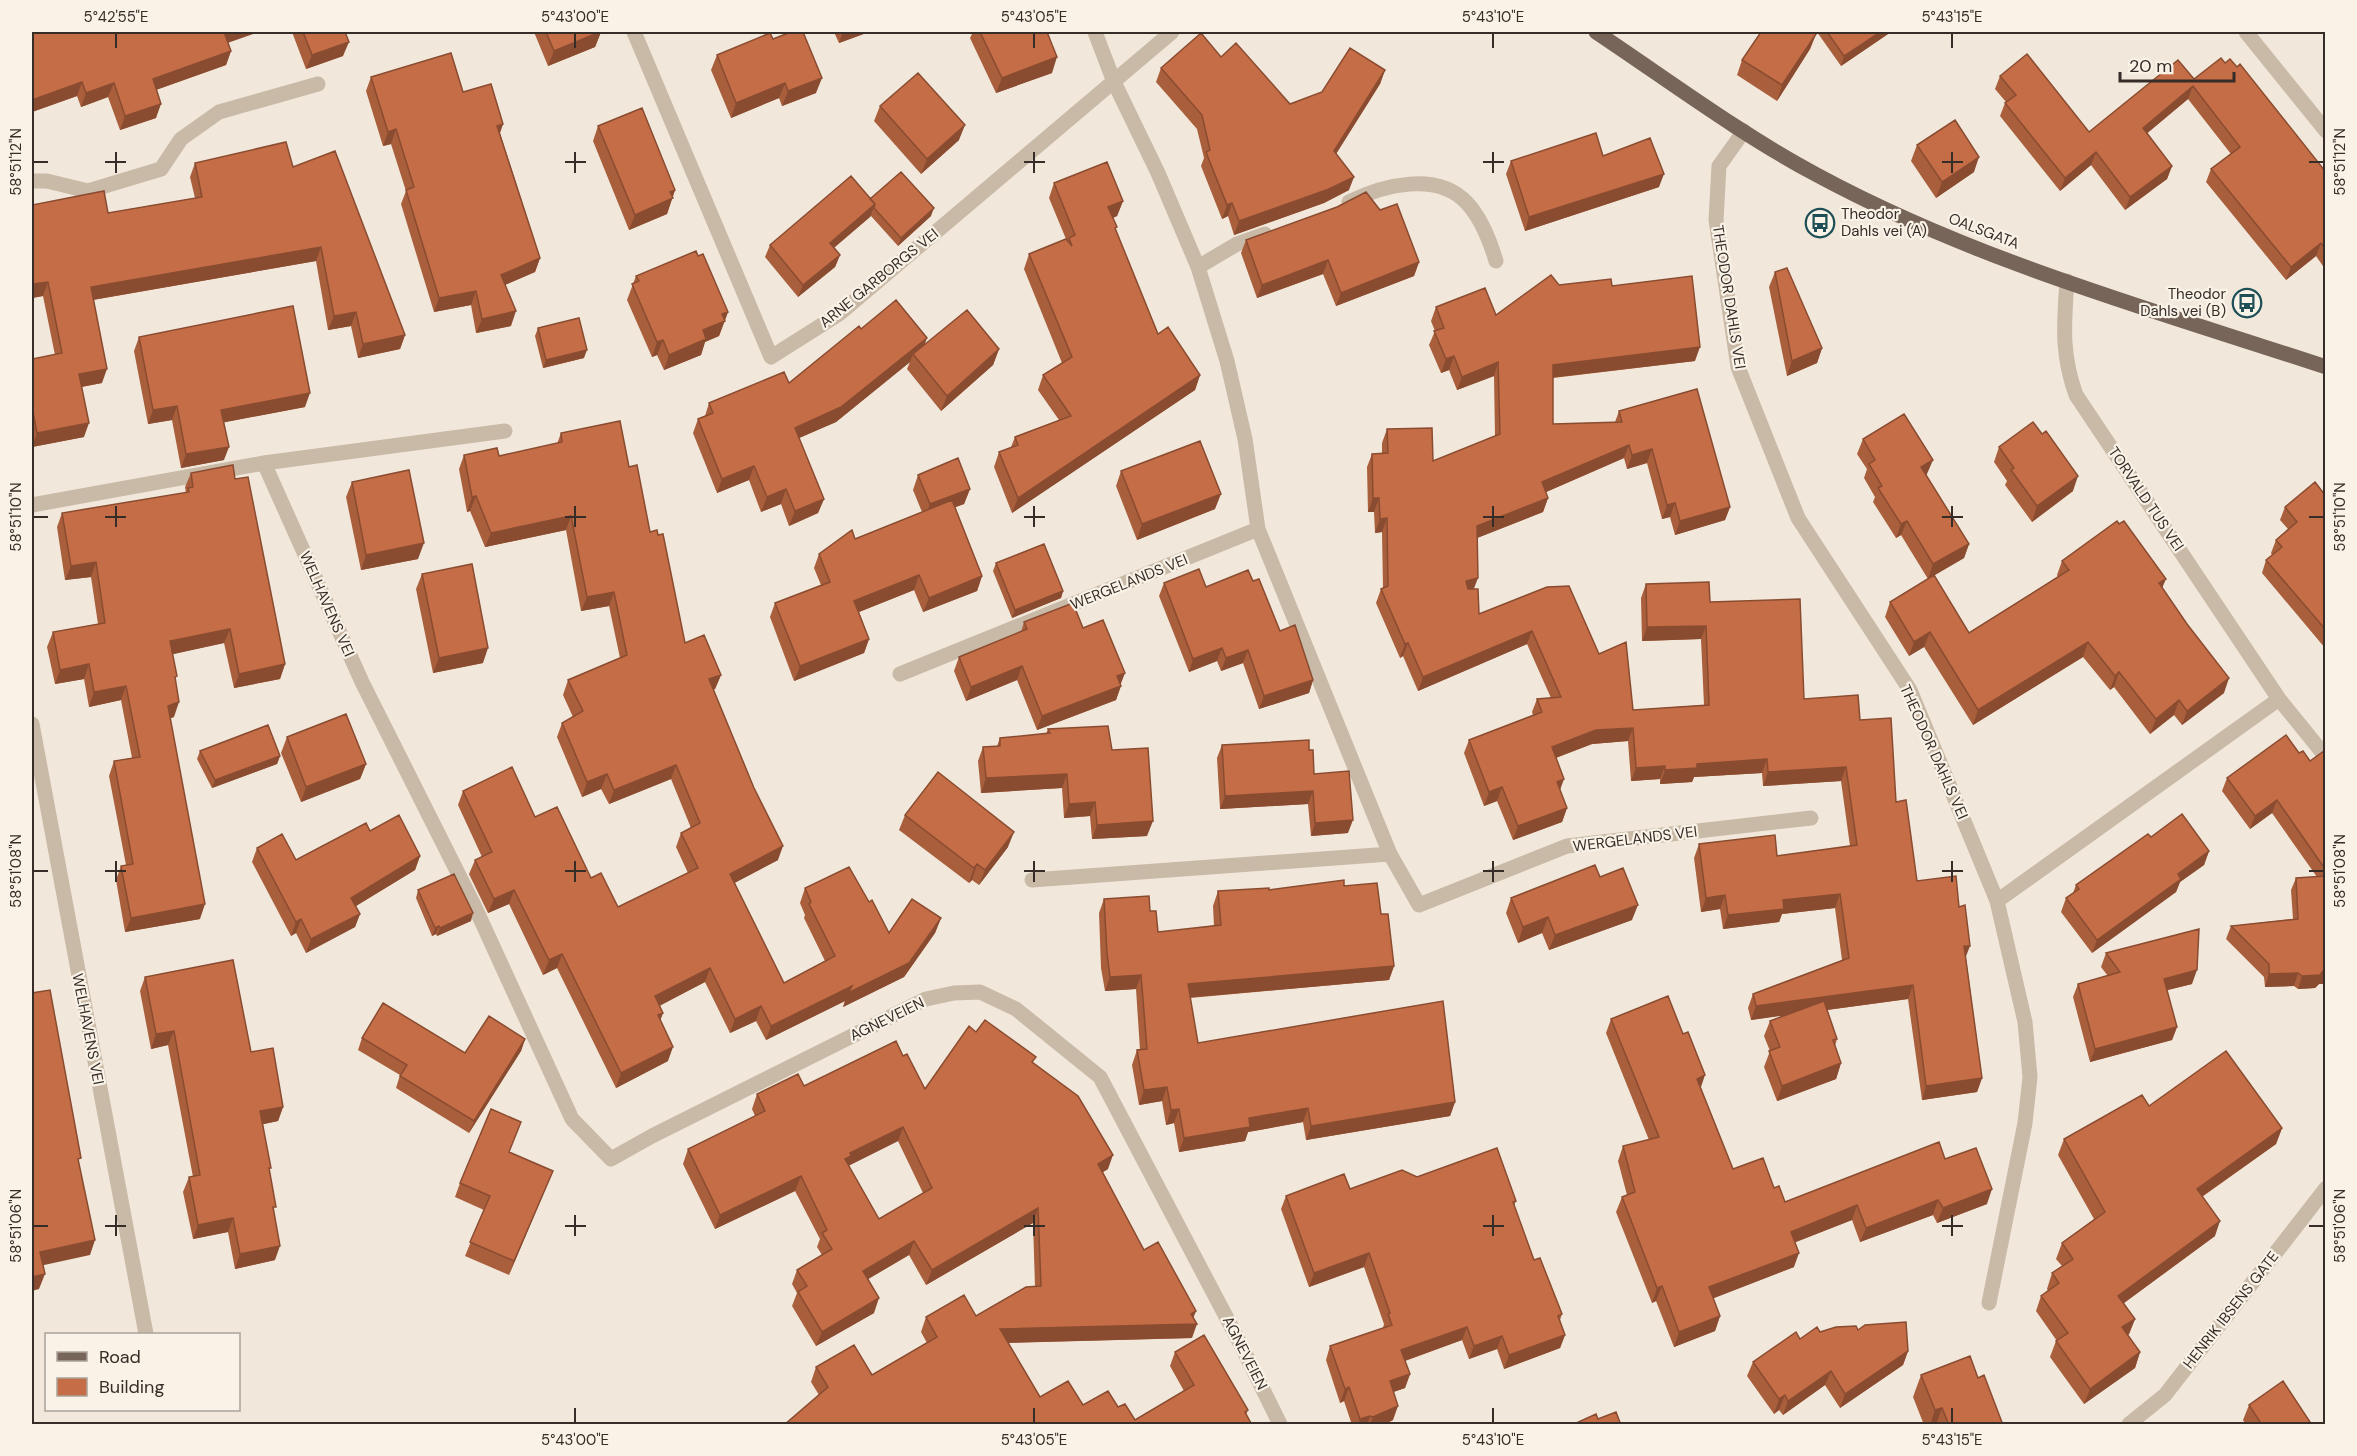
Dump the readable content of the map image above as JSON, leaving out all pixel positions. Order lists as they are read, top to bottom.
{
  "streets": {
    "main road": ["OALSGATA"],
    "street": [
      "ARNE GARBORGS VEI",
      "THEODOR DAHLS VEI",
      "TORVALD TUS VEI",
      "WERGELANDS VEI",
      "WELHAVENS VEI",
      "AGNEVEIEN",
      "HENRIK IBSENS GATE"
    ]
  },
  "crossings": [
    ["OALSGATA", "THEODOR DAHLS VEI"],
    ["OALSGATA", "TORVALD TUS VEI"],
    ["ARNE GARBORGS VEI", "WERGELANDS VEI"],
    ["WELHAVENS VEI", "AGNEVEIEN"]
  ],
  "places": {
    "bus stop": ["Theodor Dahls vei (A)", "Theodor Dahls vei (B)"]
  },
  "legend": ["Road", "Building"],
  "scale_bar": "20 m",
  "coordinates": [
    "5°42'55\"E",
    "5°43'00\"E",
    "5°43'05\"E",
    "5°43'10\"E",
    "5°43'15\"E",
    "58°51'12\"N",
    "58°51'10\"N",
    "58°51'08\"N",
    "58°51'06\"N"
  ]
}
